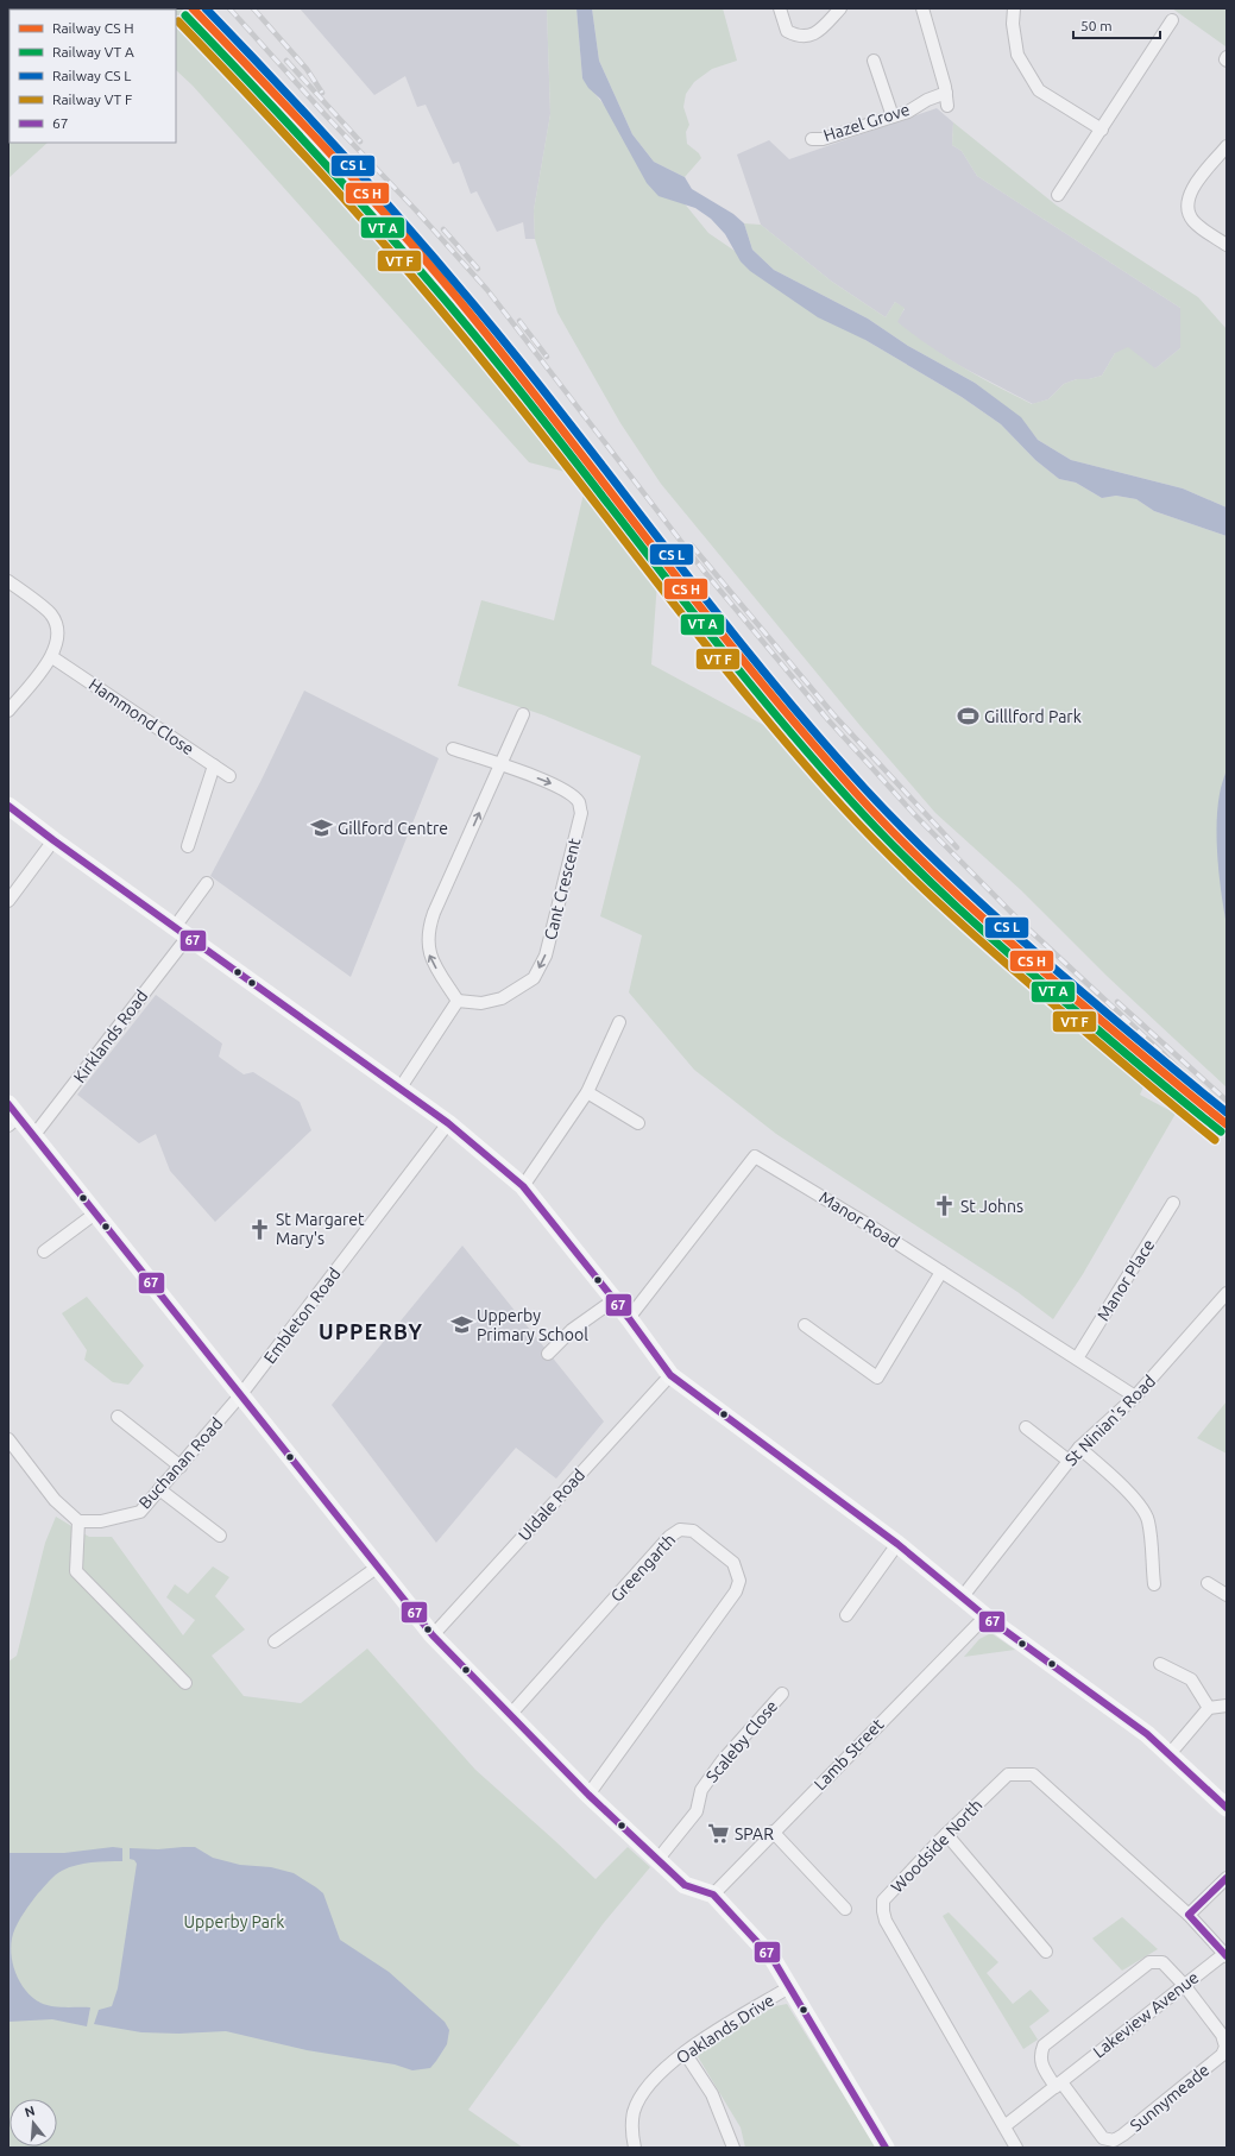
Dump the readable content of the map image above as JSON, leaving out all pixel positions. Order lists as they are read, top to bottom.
{
  "streets": {
    "street": [
      "Hazel Grove",
      "Hammond Close",
      "Cant Crescent",
      "Kirklands Road",
      "Manor Road",
      "Manor Place",
      "Embleton Road",
      "St Ninian's Road",
      "Buchanan Road",
      "Uldale Road",
      "Greengarth",
      "Scaleby Close",
      "Lamb Street",
      "Woodside North",
      "Lakeview Avenue",
      "Oaklands Drive",
      "Sunnymeade"
    ]
  },
  "crossings": [
    ["Manor Road", "Manor Place"],
    ["Manor Road", "St Ninian's Road"],
    ["Embleton Road", "Buchanan Road"],
    ["Woodside North", "Lakeview Avenue"],
    ["Lakeview Avenue", "Sunnymeade"]
  ],
  "districts": ["UPPERBY"],
  "parks": ["Upperby Park"],
  "places": {
    "sports": ["Gilllford Park"],
    "school or university": ["Gillford Centre", "Upperby Primary School"],
    "church": ["St Johns", "St Margaret Mary's"],
    "supermarket": ["SPAR"]
  },
  "lines": ["transit line 67"],
  "legend": [
    "Railway CS H",
    "Railway VT A",
    "Railway CS L",
    "Railway VT F",
    "67"
  ],
  "scale_bar": "50 m",
  "north": "top"
}
